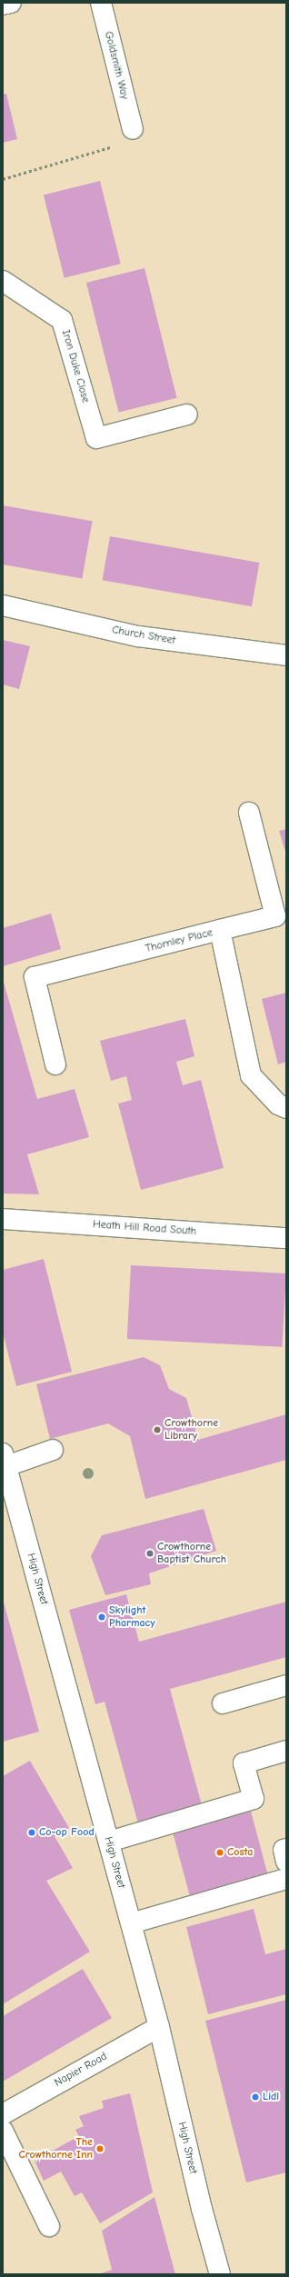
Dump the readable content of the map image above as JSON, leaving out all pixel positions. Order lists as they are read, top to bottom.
{
  "streets": {
    "street": [
      "Goldsmith Way",
      "Iron Duke Close",
      "Church Street",
      "Thornley Place",
      "Heath Hill Road South",
      "High Street",
      "Napier Road"
    ]
  },
  "crossings": [
    ["High Street", "Napier Road"]
  ],
  "places": [
    "Crowthorne Library",
    "Crowthorne Baptist Church",
    "Skylight Pharmacy",
    "Co-op Food",
    "Costa",
    "Lidl",
    "The Crowthorne Inn"
  ]
}
